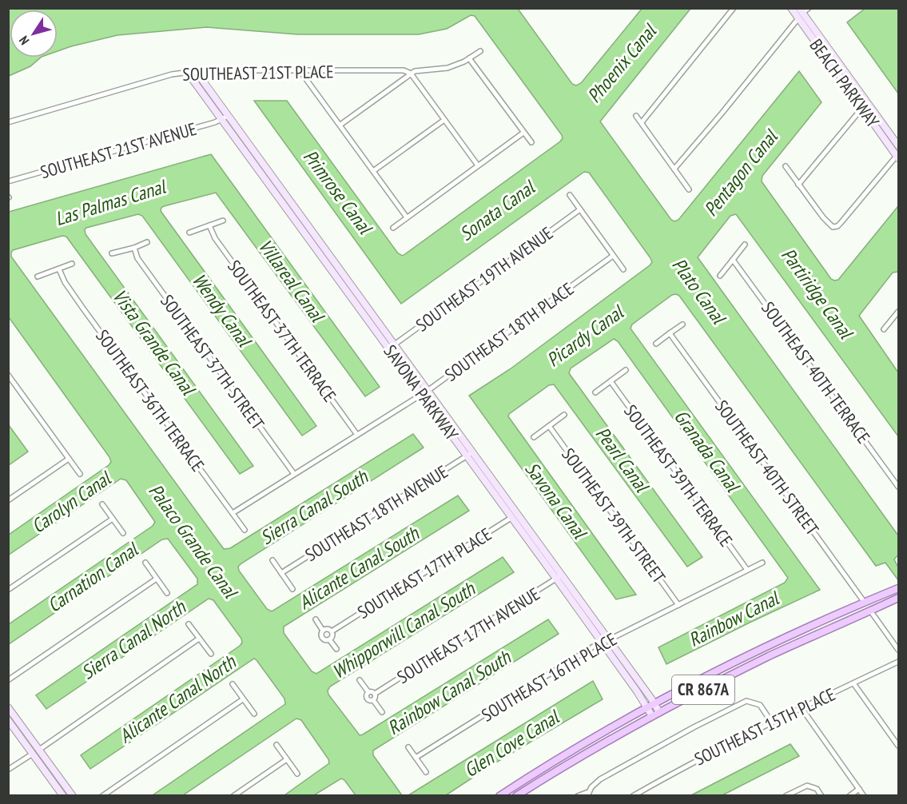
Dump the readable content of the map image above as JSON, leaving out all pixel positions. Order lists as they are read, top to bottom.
{
  "streets": {
    "main road": ["CR 867A"],
    "street": [
      "SOUTHEAST 21ST PLACE",
      "BEACH PARKWAY",
      "SOUTHEAST 21ST AVENUE",
      "SOUTHEAST 19TH AVENUE",
      "SOUTHEAST 37TH TERRACE",
      "SOUTHEAST 18TH PLACE",
      "SOUTHEAST 37TH STREET",
      "SOUTHEAST 40TH TERRACE",
      "SAVONA PARKWAY",
      "SOUTHEAST 36TH TERRACE",
      "SOUTHEAST 40TH STREET",
      "SOUTHEAST 39TH TERRACE",
      "SOUTHEAST 18TH AVENUE",
      "SOUTHEAST 39TH STREET",
      "SOUTHEAST 17TH PLACE",
      "SOUTHEAST 17TH AVENUE",
      "SOUTHEAST 16TH PLACE",
      "SOUTHEAST 15TH PLACE"
    ]
  },
  "crossings": [
    ["SOUTHEAST 21ST PLACE", "SAVONA PARKWAY"],
    ["SOUTHEAST 21ST AVENUE", "SAVONA PARKWAY"],
    ["SOUTHEAST 19TH AVENUE", "SAVONA PARKWAY"],
    ["SOUTHEAST 37TH TERRACE", "SOUTHEAST 18TH PLACE"],
    ["SOUTHEAST 18TH PLACE", "SOUTHEAST 37TH STREET"],
    ["SOUTHEAST 18TH PLACE", "SAVONA PARKWAY"],
    ["SOUTHEAST 18TH PLACE", "SOUTHEAST 36TH TERRACE"],
    ["SAVONA PARKWAY", "SOUTHEAST 18TH AVENUE"],
    ["SAVONA PARKWAY", "SOUTHEAST 17TH PLACE"],
    ["SAVONA PARKWAY", "SOUTHEAST 17TH AVENUE"],
    ["SAVONA PARKWAY", "SOUTHEAST 16TH PLACE"],
    ["SAVONA PARKWAY", "CR 867A"],
    ["SOUTHEAST 40TH STREET", "CR 867A"],
    ["SOUTHEAST 39TH TERRACE", "SOUTHEAST 16TH PLACE"],
    ["SOUTHEAST 39TH STREET", "SOUTHEAST 16TH PLACE"]
  ],
  "water": [
    "Phoenix Canal",
    "Pentagon Canal",
    "Primrose Canal",
    "Las Palmas Canal",
    "Sonata Canal",
    "Villareal Canal",
    "Plato Canal",
    "Partiridge Canal",
    "Wendy Canal",
    "Picardy Canal",
    "Vista Grande Canal",
    "Granada Canal",
    "Pearl Canal",
    "Savona Canal",
    "Carolyn Canal",
    "Sierra Canal South",
    "Palaco Grande Canal",
    "Alicante Canal South",
    "Carnation Canal",
    "Rainbow Canal",
    "Whipporwill Canal South",
    "Sierra Canal North",
    "Rainbow Canal South",
    "Alicante Canal North",
    "Glen Cove Canal"
  ],
  "north": "bottom left"
}
